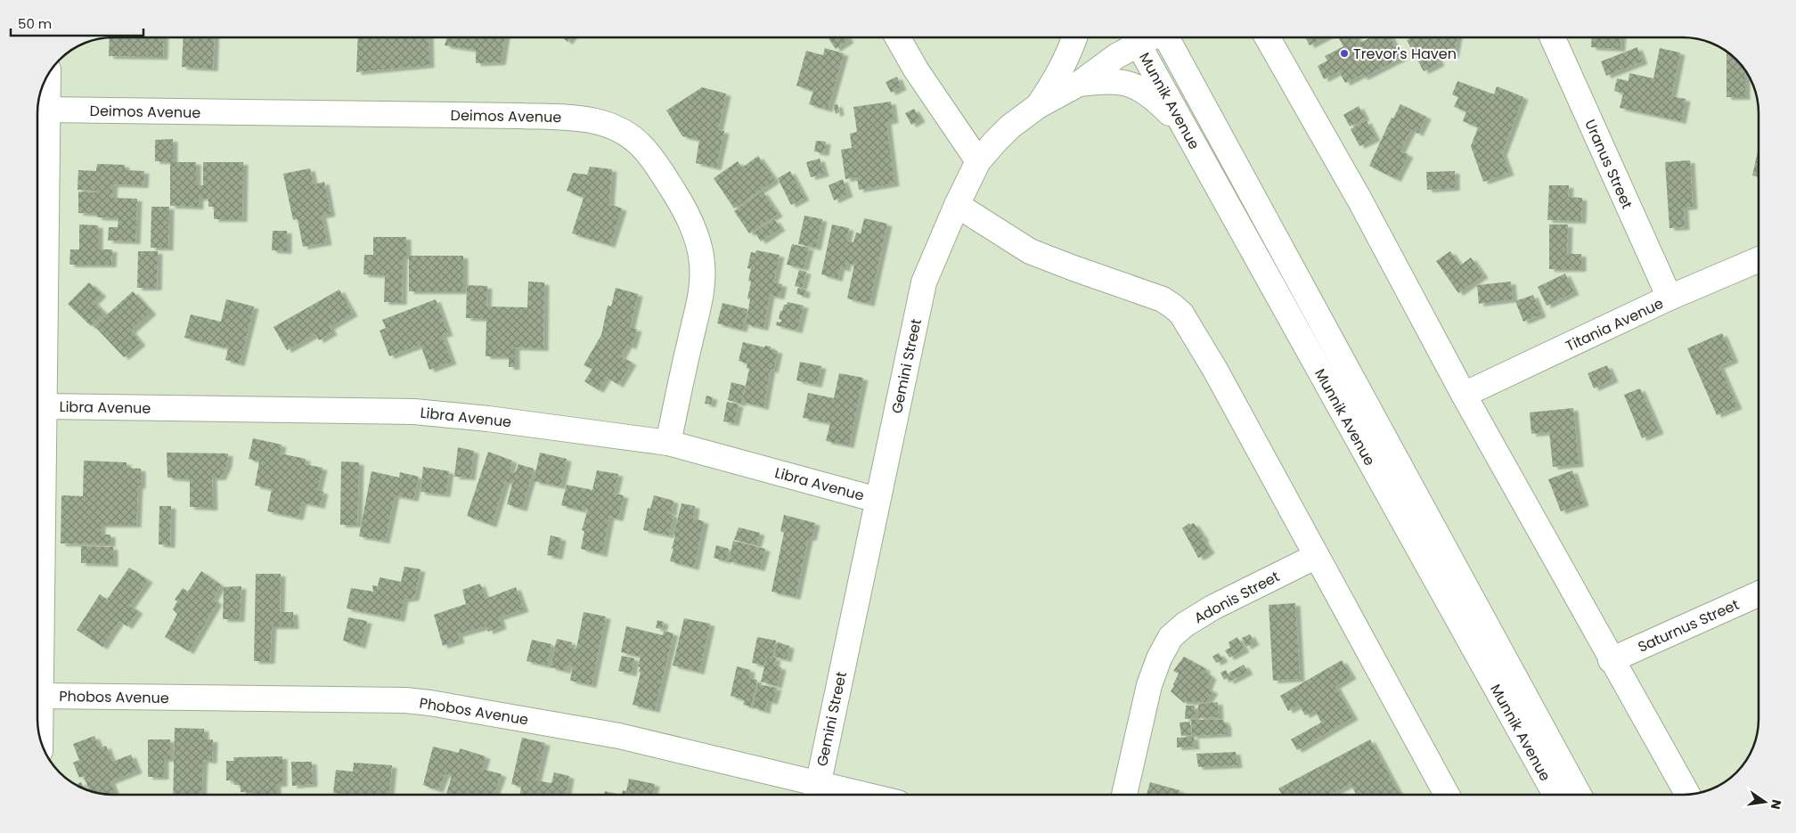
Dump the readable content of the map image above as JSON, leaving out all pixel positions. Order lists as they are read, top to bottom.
{
  "streets": {
    "street": [
      "Munnik Avenue",
      "Deimos Avenue",
      "Uranus Street",
      "Titania Avenue",
      "Gemini Street",
      "Libra Avenue",
      "Adonis Street",
      "Saturnus Street",
      "Phobos Avenue"
    ]
  },
  "crossings": [
    ["Munnik Avenue", "Gemini Street"],
    ["Deimos Avenue", "Libra Avenue"],
    ["Uranus Street", "Titania Avenue"],
    ["Gemini Street", "Libra Avenue"],
    ["Gemini Street", "Phobos Avenue"]
  ],
  "places": ["Trevor's Haven"],
  "scale_bar": "50 m",
  "north": "right"
}
